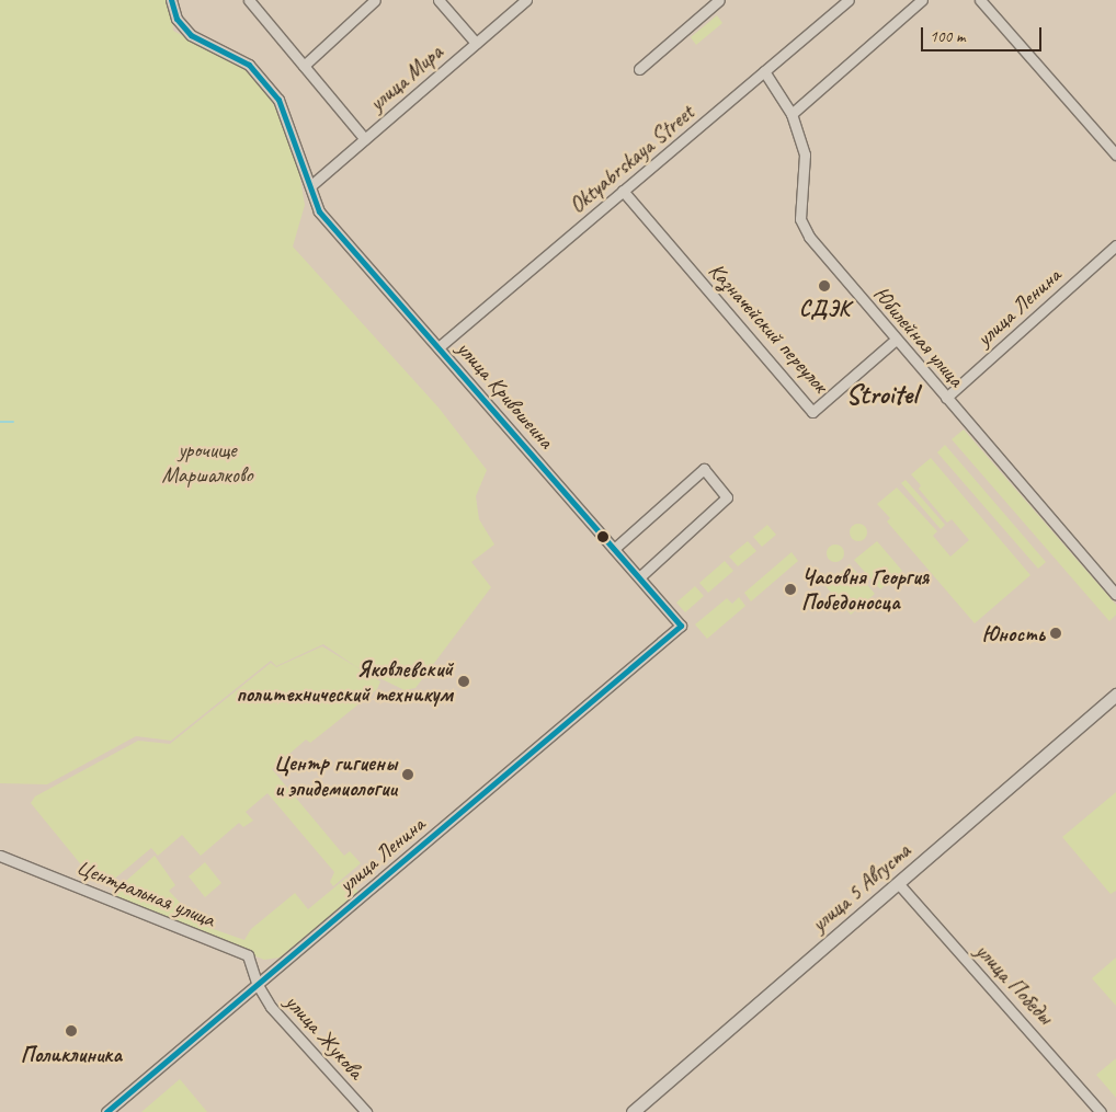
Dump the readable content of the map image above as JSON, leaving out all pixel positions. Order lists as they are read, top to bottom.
{
  "streets": {
    "street": [
      "улица Мира",
      "Oktyabrskaya Street",
      "улица Ленина",
      "Казначейский переулок",
      "Юбилейная улица",
      "улица Кривошеина",
      "улица 5 Августа",
      "Центральная улица",
      "улица Победы",
      "улица Жукова"
    ]
  },
  "crossings": [
    ["улица Мира", "улица Кривошеина"],
    ["Oktyabrskaya Street", "Казначейский переулок"],
    ["Oktyabrskaya Street", "Юбилейная улица"],
    ["Oktyabrskaya Street", "улица Кривошеина"],
    ["улица Ленина", "Юбилейная улица"],
    ["улица Ленина", "улица Кривошеина"],
    ["улица Ленина", "Центральная улица"],
    ["улица Ленина", "улица Жукова"],
    ["Казначейский переулок", "Юбилейная улица"],
    ["улица 5 Августа", "улица Победы"],
    ["Центральная улица", "улица Жукова"]
  ],
  "districts": ["Stroitel"],
  "parks": ["урочище Маршалково"],
  "places": [
    "СДЭК",
    "Часовня Георгия Победоносца",
    "Юность",
    "Яковлевский политехнический техникум",
    "Центр гигиены и эпидемиологии",
    "Поликлиника"
  ],
  "scale_bar": "100 m"
}
